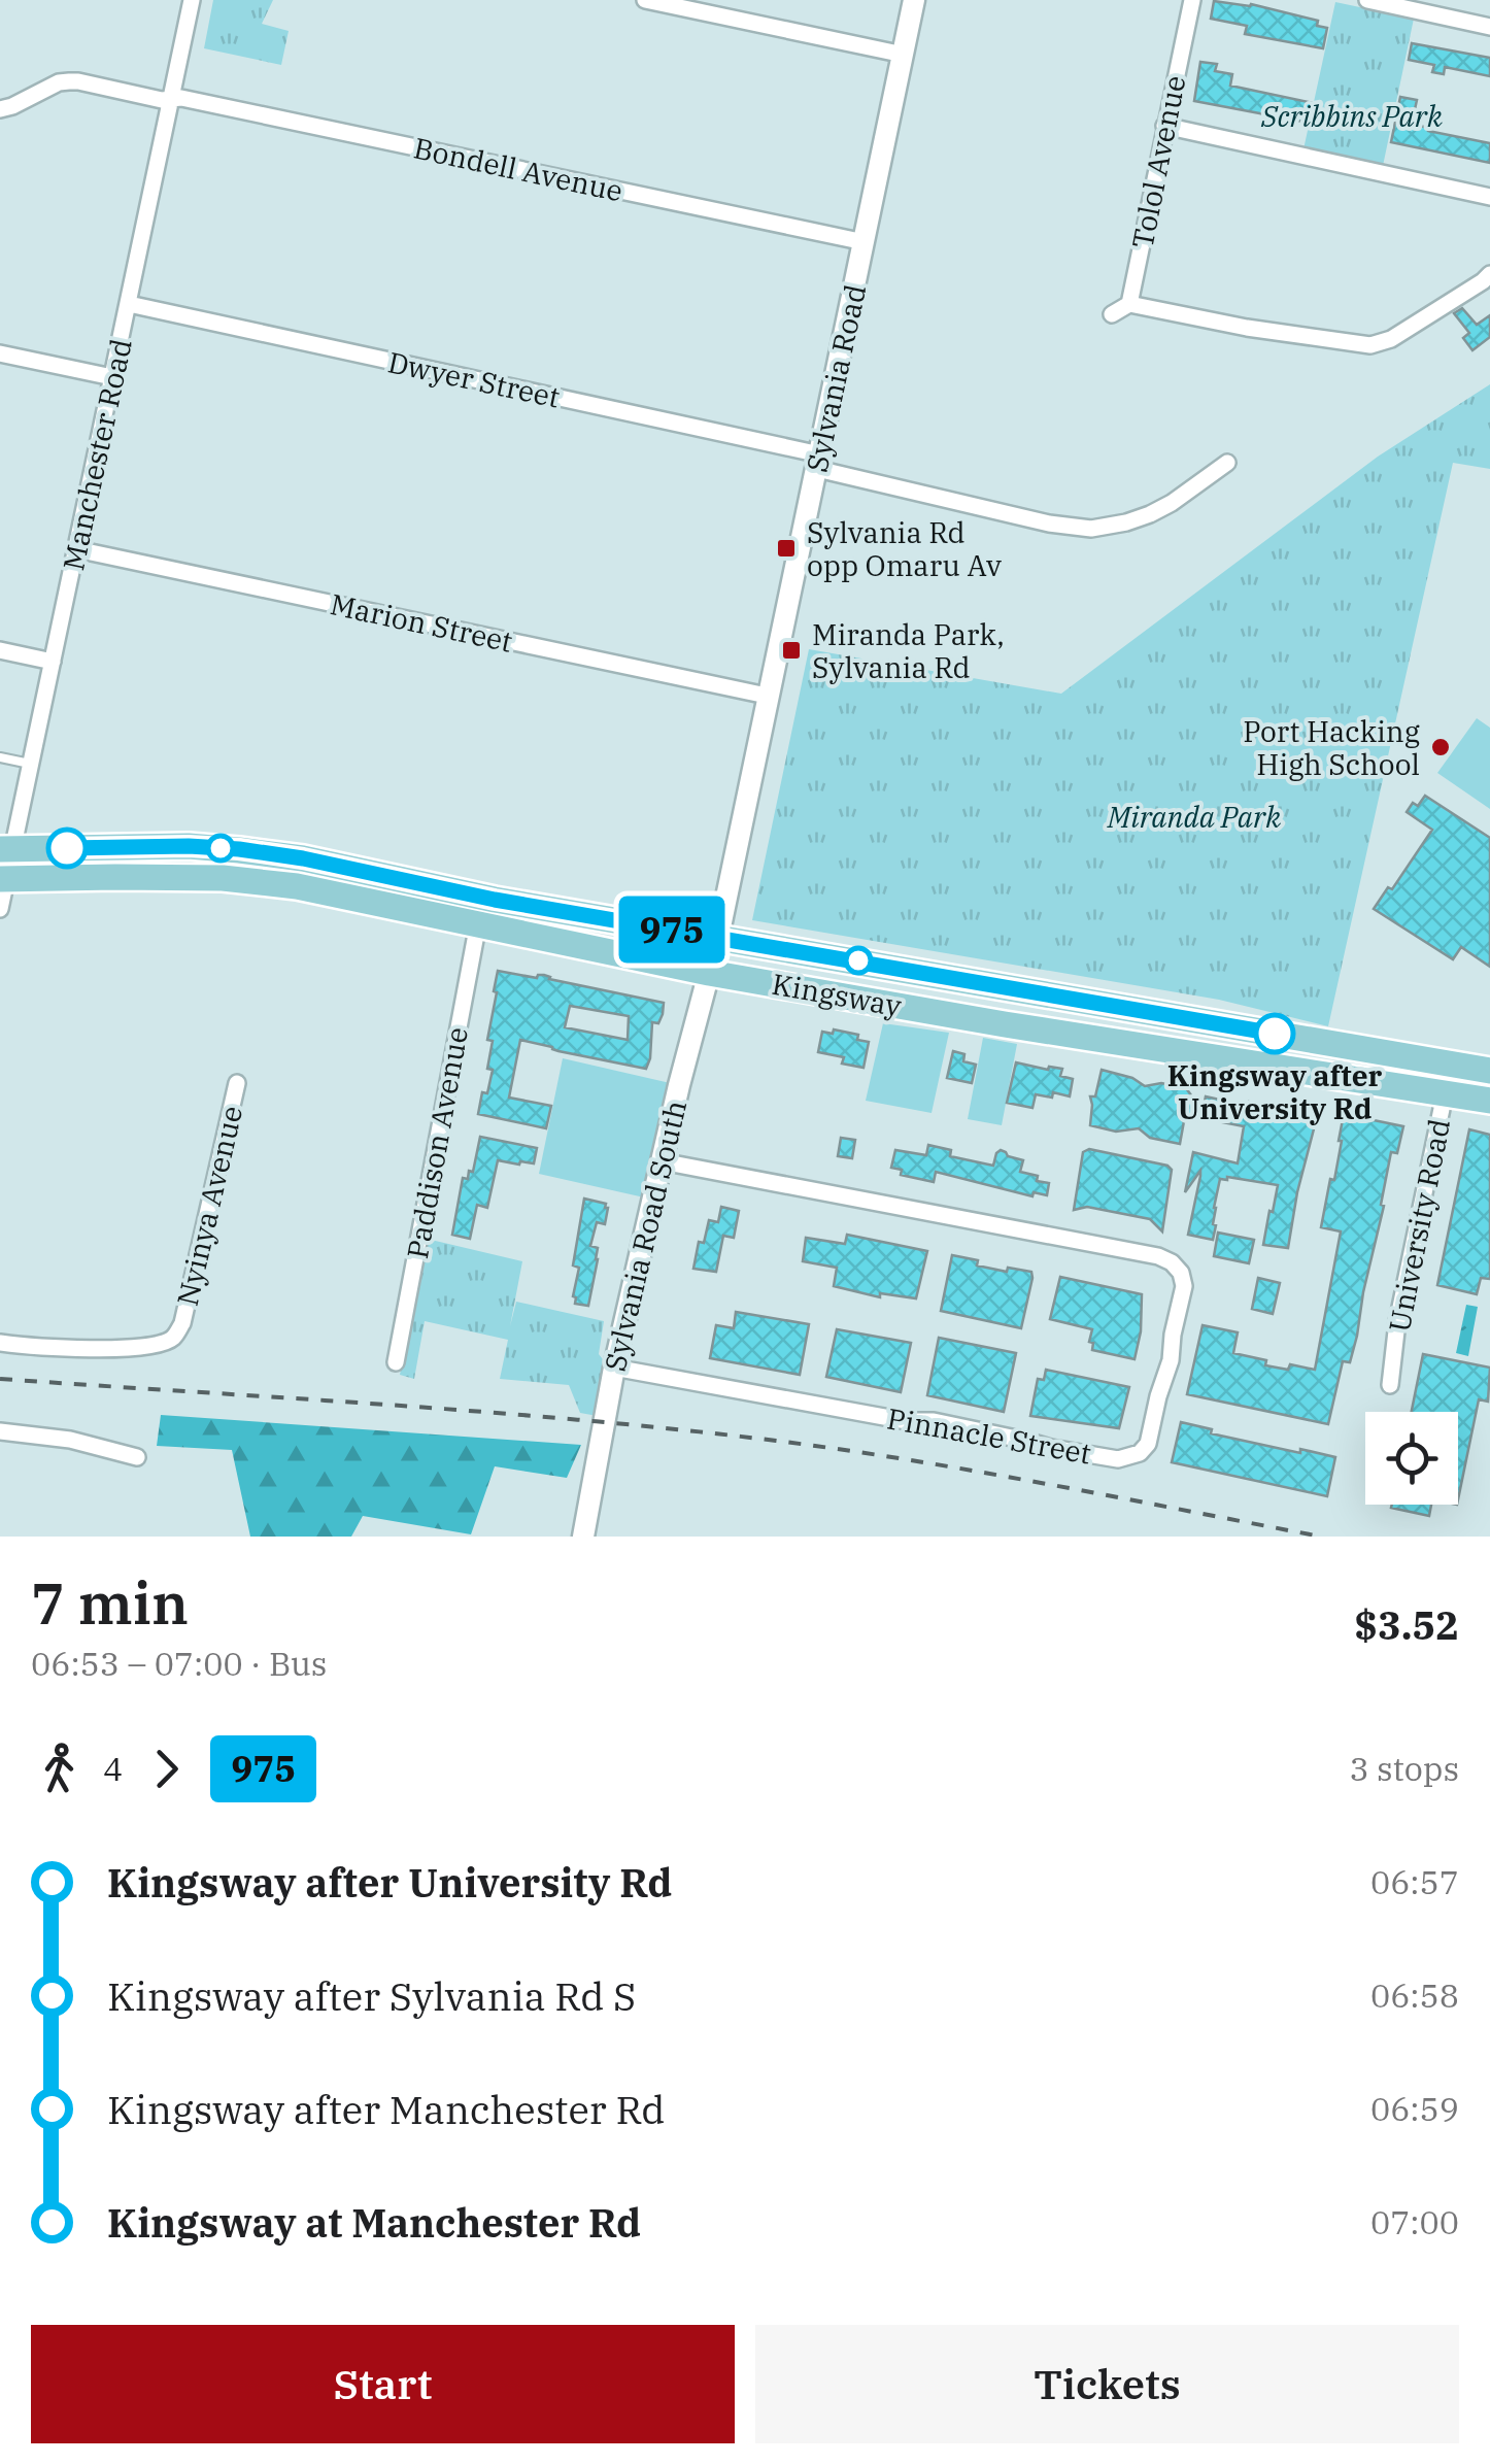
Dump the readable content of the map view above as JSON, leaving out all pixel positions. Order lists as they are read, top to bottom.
{
  "streets": {
    "main road": ["Kingsway", "University Road", "Sylvania Road South"],
    "street": [
      "Tolol Avenue",
      "Bondell Avenue",
      "Sylvania Road",
      "Dwyer Street",
      "Manchester Road",
      "Marion Street",
      "Paddison Avenue",
      "Nyinya Avenue",
      "Pinnacle Street"
    ]
  },
  "crossings": [
    ["Bondell Avenue", "Sylvania Road"],
    ["Bondell Avenue", "Manchester Road"],
    ["Sylvania Road", "Dwyer Street"],
    ["Sylvania Road", "Marion Street"],
    ["Sylvania Road", "Kingsway"],
    ["Sylvania Road", "Sylvania Road South"],
    ["Dwyer Street", "Manchester Road"],
    ["Manchester Road", "Marion Street"],
    ["Manchester Road", "Kingsway"],
    ["Kingsway", "Paddison Avenue"],
    ["Kingsway", "University Road"],
    ["Kingsway", "Sylvania Road South"],
    ["Sylvania Road South", "Pinnacle Street"]
  ],
  "parks": ["Scribbins Park", "Miranda Park"],
  "places": {
    "transit": ["Sylvania Rd opp Omaru Av", "Miranda Park, Sylvania Rd"],
    "other": ["Port Hacking High School", "Kingsway after University Rd"]
  },
  "lines": ["bus line 975"],
  "page": {
    "on_map": "975",
    "heading": ["7 min", "06:53 – 07:00 · Bus", "$3.52"],
    "legs": ["4", "975", "3 stops"],
    "list": [
      {
        "name": "Kingsway after University Rd",
        "value": "06:57"
      },
      {
        "name": "Kingsway after Sylvania Rd S",
        "value": "06:58"
      },
      {
        "name": "Kingsway after Manchester Rd",
        "value": "06:59"
      },
      {
        "name": "Kingsway at Manchester Rd",
        "value": "07:00"
      }
    ],
    "buttons": ["Start", "Tickets"]
  }
}
